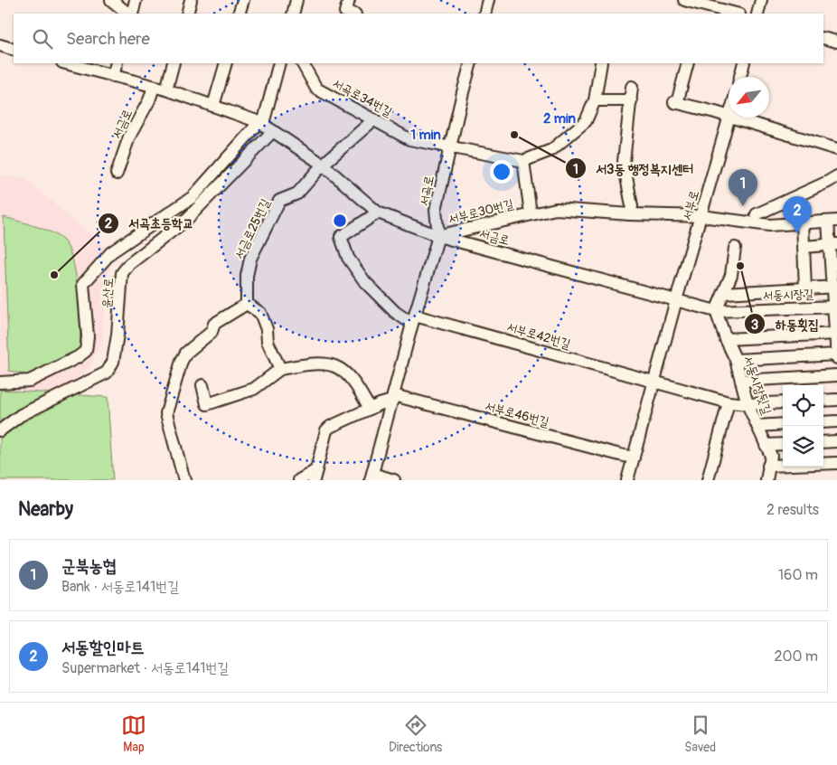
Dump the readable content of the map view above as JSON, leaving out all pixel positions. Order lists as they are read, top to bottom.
{
  "streets": {
    "street": [
      "서곡로34번길",
      "서금로",
      "서곡로",
      "서부로",
      "서부로30번길",
      "서금로25번길",
      "윤산로",
      "서동시장길",
      "서부로42번길",
      "서동시장뒷길",
      "서부로46번길"
    ]
  },
  "crossings": [
    ["서곡로34번길", "서곡로"],
    ["서곡로34번길", "서부로30번길"],
    ["서금로", "서곡로"],
    ["서금로", "서부로"],
    ["서금로", "서부로30번길"],
    ["서금로", "서금로25번길"],
    ["서금로", "윤산로"],
    ["서곡로", "서부로30번길"],
    ["서곡로", "서부로42번길"],
    ["서곡로", "서부로46번길"],
    ["서부로", "서부로30번길"],
    ["서부로", "서부로42번길"],
    ["서부로", "서부로46번길"],
    ["서부로30번길", "서동시장길"],
    ["서동시장길", "서동시장뒷길"]
  ],
  "places": ["서3동 행정복지센터", "하동횟집", "서곡초등학교"],
  "north": "bottom left",
  "page": {
    "search": "Search here",
    "pins": ["1", "2"],
    "heading": ["Nearby", "2 results"],
    "list": [
      {
        "mark": "1",
        "name": "군북농협",
        "note": "Bank · 서동로141번길",
        "value": "160 m"
      },
      {
        "mark": "2",
        "name": "서동할인마트",
        "note": "Supermarket · 서동로141번길",
        "value": "200 m"
      }
    ],
    "nav": ["Map", "Directions", "Saved"]
  },
  "rings": ["2 min", "1 min"]
}
